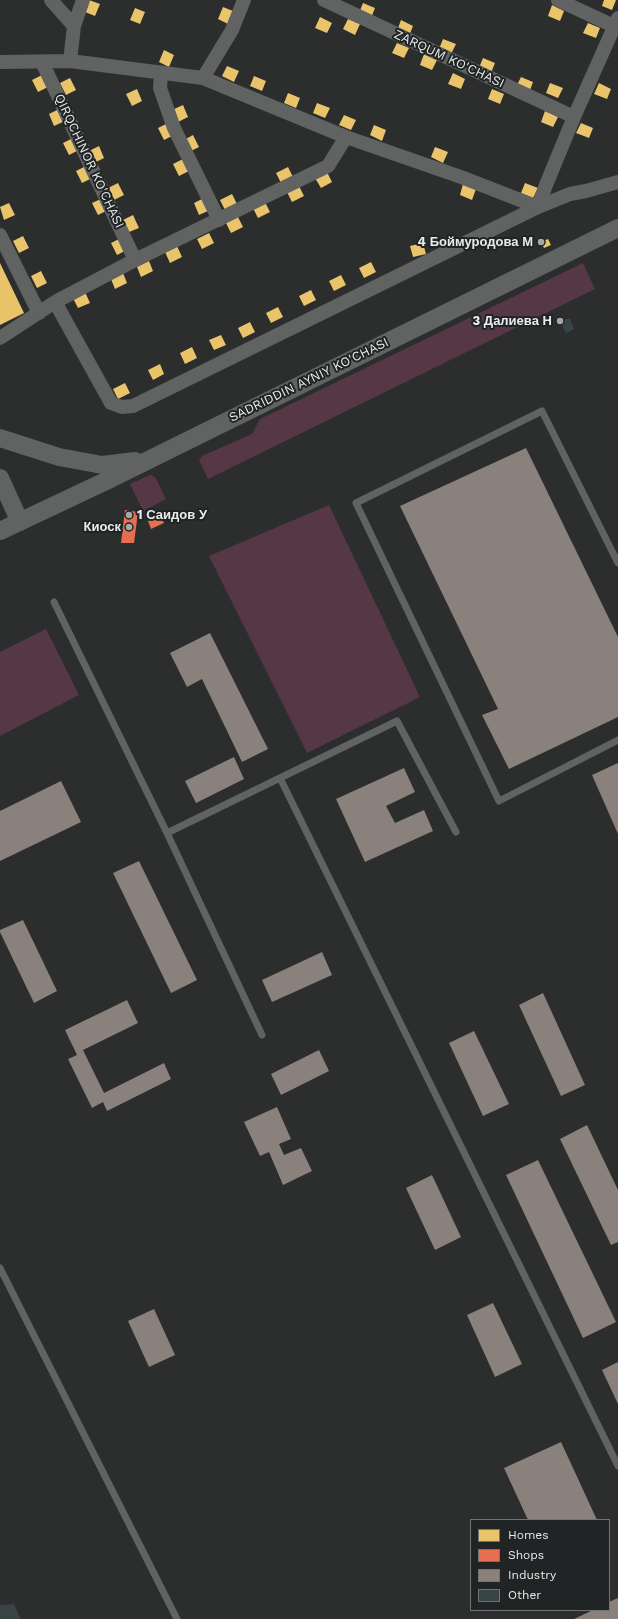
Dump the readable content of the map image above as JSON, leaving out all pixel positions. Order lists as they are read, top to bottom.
{
  "streets": {
    "street": ["ZARQUM KO'CHASI", "QIRQCHINOR KO'CHASI", "SADRIDDIN AYNIY KO'CHASI"]
  },
  "places": [
    "4 Боймуродова М",
    "3 Далиева Н",
    "1 Саидов У",
    "Киоск"
  ],
  "legend": [
    "Homes",
    "Shops",
    "Industry",
    "Other"
  ]
}
